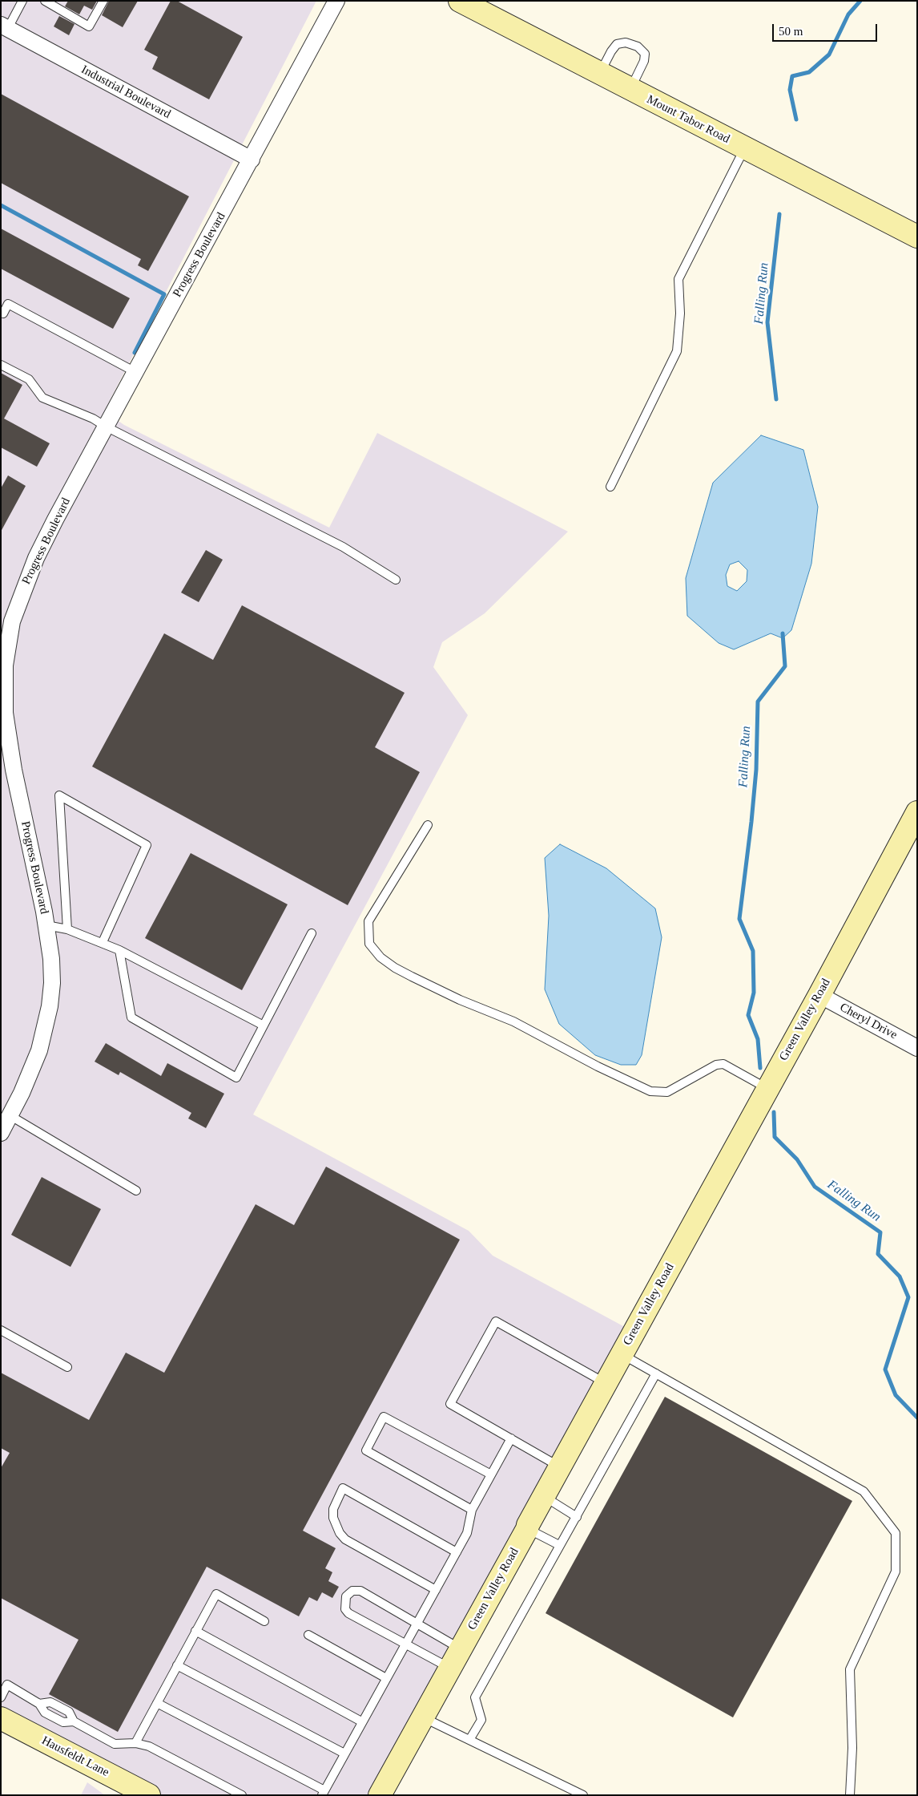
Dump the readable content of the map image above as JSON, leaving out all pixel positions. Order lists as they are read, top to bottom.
{
  "streets": {
    "street": [
      "Industrial Boulevard",
      "Mount Tabor Road",
      "Progress Boulevard",
      "Green Valley Road",
      "Cheryl Drive",
      "Hausfeldt Lane"
    ]
  },
  "crossings": [
    ["Industrial Boulevard", "Progress Boulevard"],
    ["Green Valley Road", "Cheryl Drive"]
  ],
  "water": ["Falling Run"],
  "scale_bar": "50 m"
}
